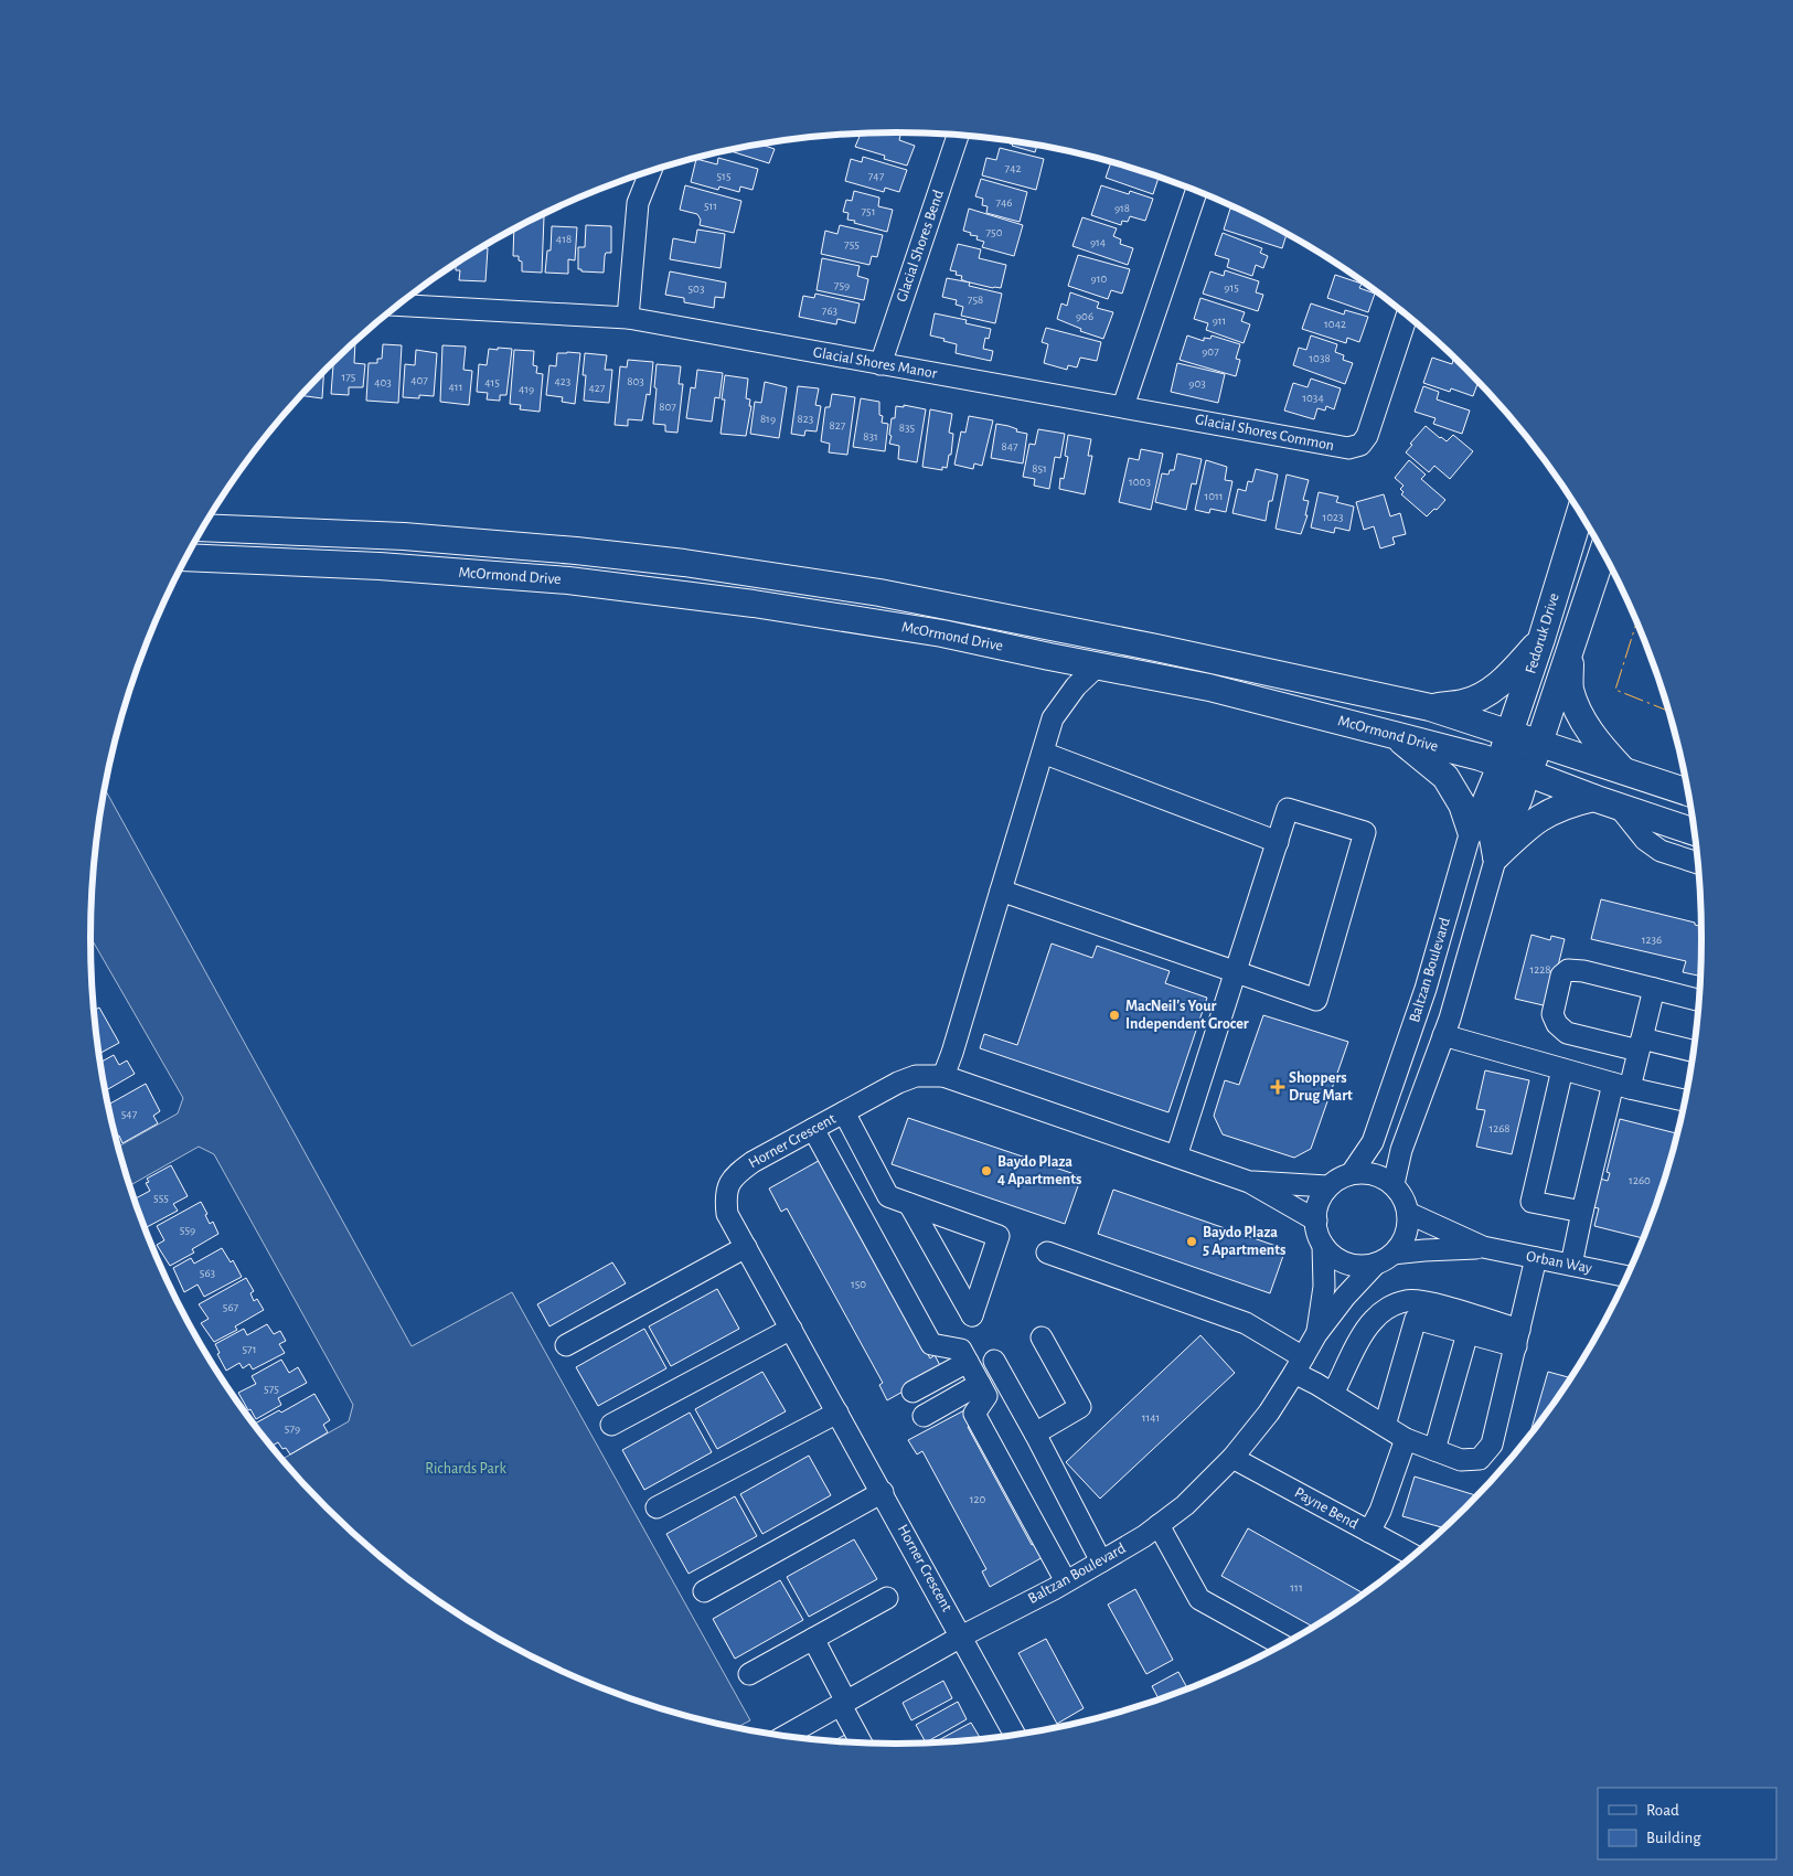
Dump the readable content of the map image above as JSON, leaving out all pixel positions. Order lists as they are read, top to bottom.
{
  "streets": {
    "main road": ["McOrmond Drive", "Fedoruk Drive"],
    "street": [
      "Glacial Shores Bend",
      "Glacial Shores Manor",
      "Glacial Shores Common",
      "Baltzan Boulevard",
      "Horner Crescent",
      "Orban Way",
      "Payne Bend"
    ]
  },
  "crossings": [
    ["Glacial Shores Bend", "Glacial Shores Manor"],
    ["Glacial Shores Manor", "Glacial Shores Common"],
    ["McOrmond Drive", "Fedoruk Drive"],
    ["McOrmond Drive", "Baltzan Boulevard"],
    ["Fedoruk Drive", "Baltzan Boulevard"],
    ["Baltzan Boulevard", "Horner Crescent"],
    ["Baltzan Boulevard", "Orban Way"],
    ["Baltzan Boulevard", "Payne Bend"],
    ["Horner Crescent", "Orban Way"]
  ],
  "parks": ["Richards Park"],
  "places": {
    "other": ["MacNeil's Your Independent Grocer", "Baydo Plaza 4 Apartments", "Baydo Plaza 5 Apartments"],
    "health": ["Shoppers Drug Mart"]
  },
  "house_numbers": [
    "742",
    "515",
    "747",
    "746",
    "511",
    "918",
    "751",
    "750",
    "418",
    "914",
    "755",
    "910",
    "759",
    "915",
    "503",
    "758",
    "763",
    "906",
    "911",
    "1042",
    "907",
    "1038",
    "175",
    "407",
    "423",
    "803",
    "403",
    "415",
    "903",
    "411",
    "427",
    "419",
    "1034",
    "807",
    "819",
    "823",
    "827",
    "835",
    "831",
    "847",
    "851",
    "1003",
    "1011",
    "1023",
    "1236",
    "1228",
    "547",
    "1268",
    "1260",
    "555",
    "559",
    "563",
    "150",
    "567",
    "571",
    "575",
    "1141",
    "579",
    "120",
    "111"
  ],
  "legend": ["Road", "Building"]
}
